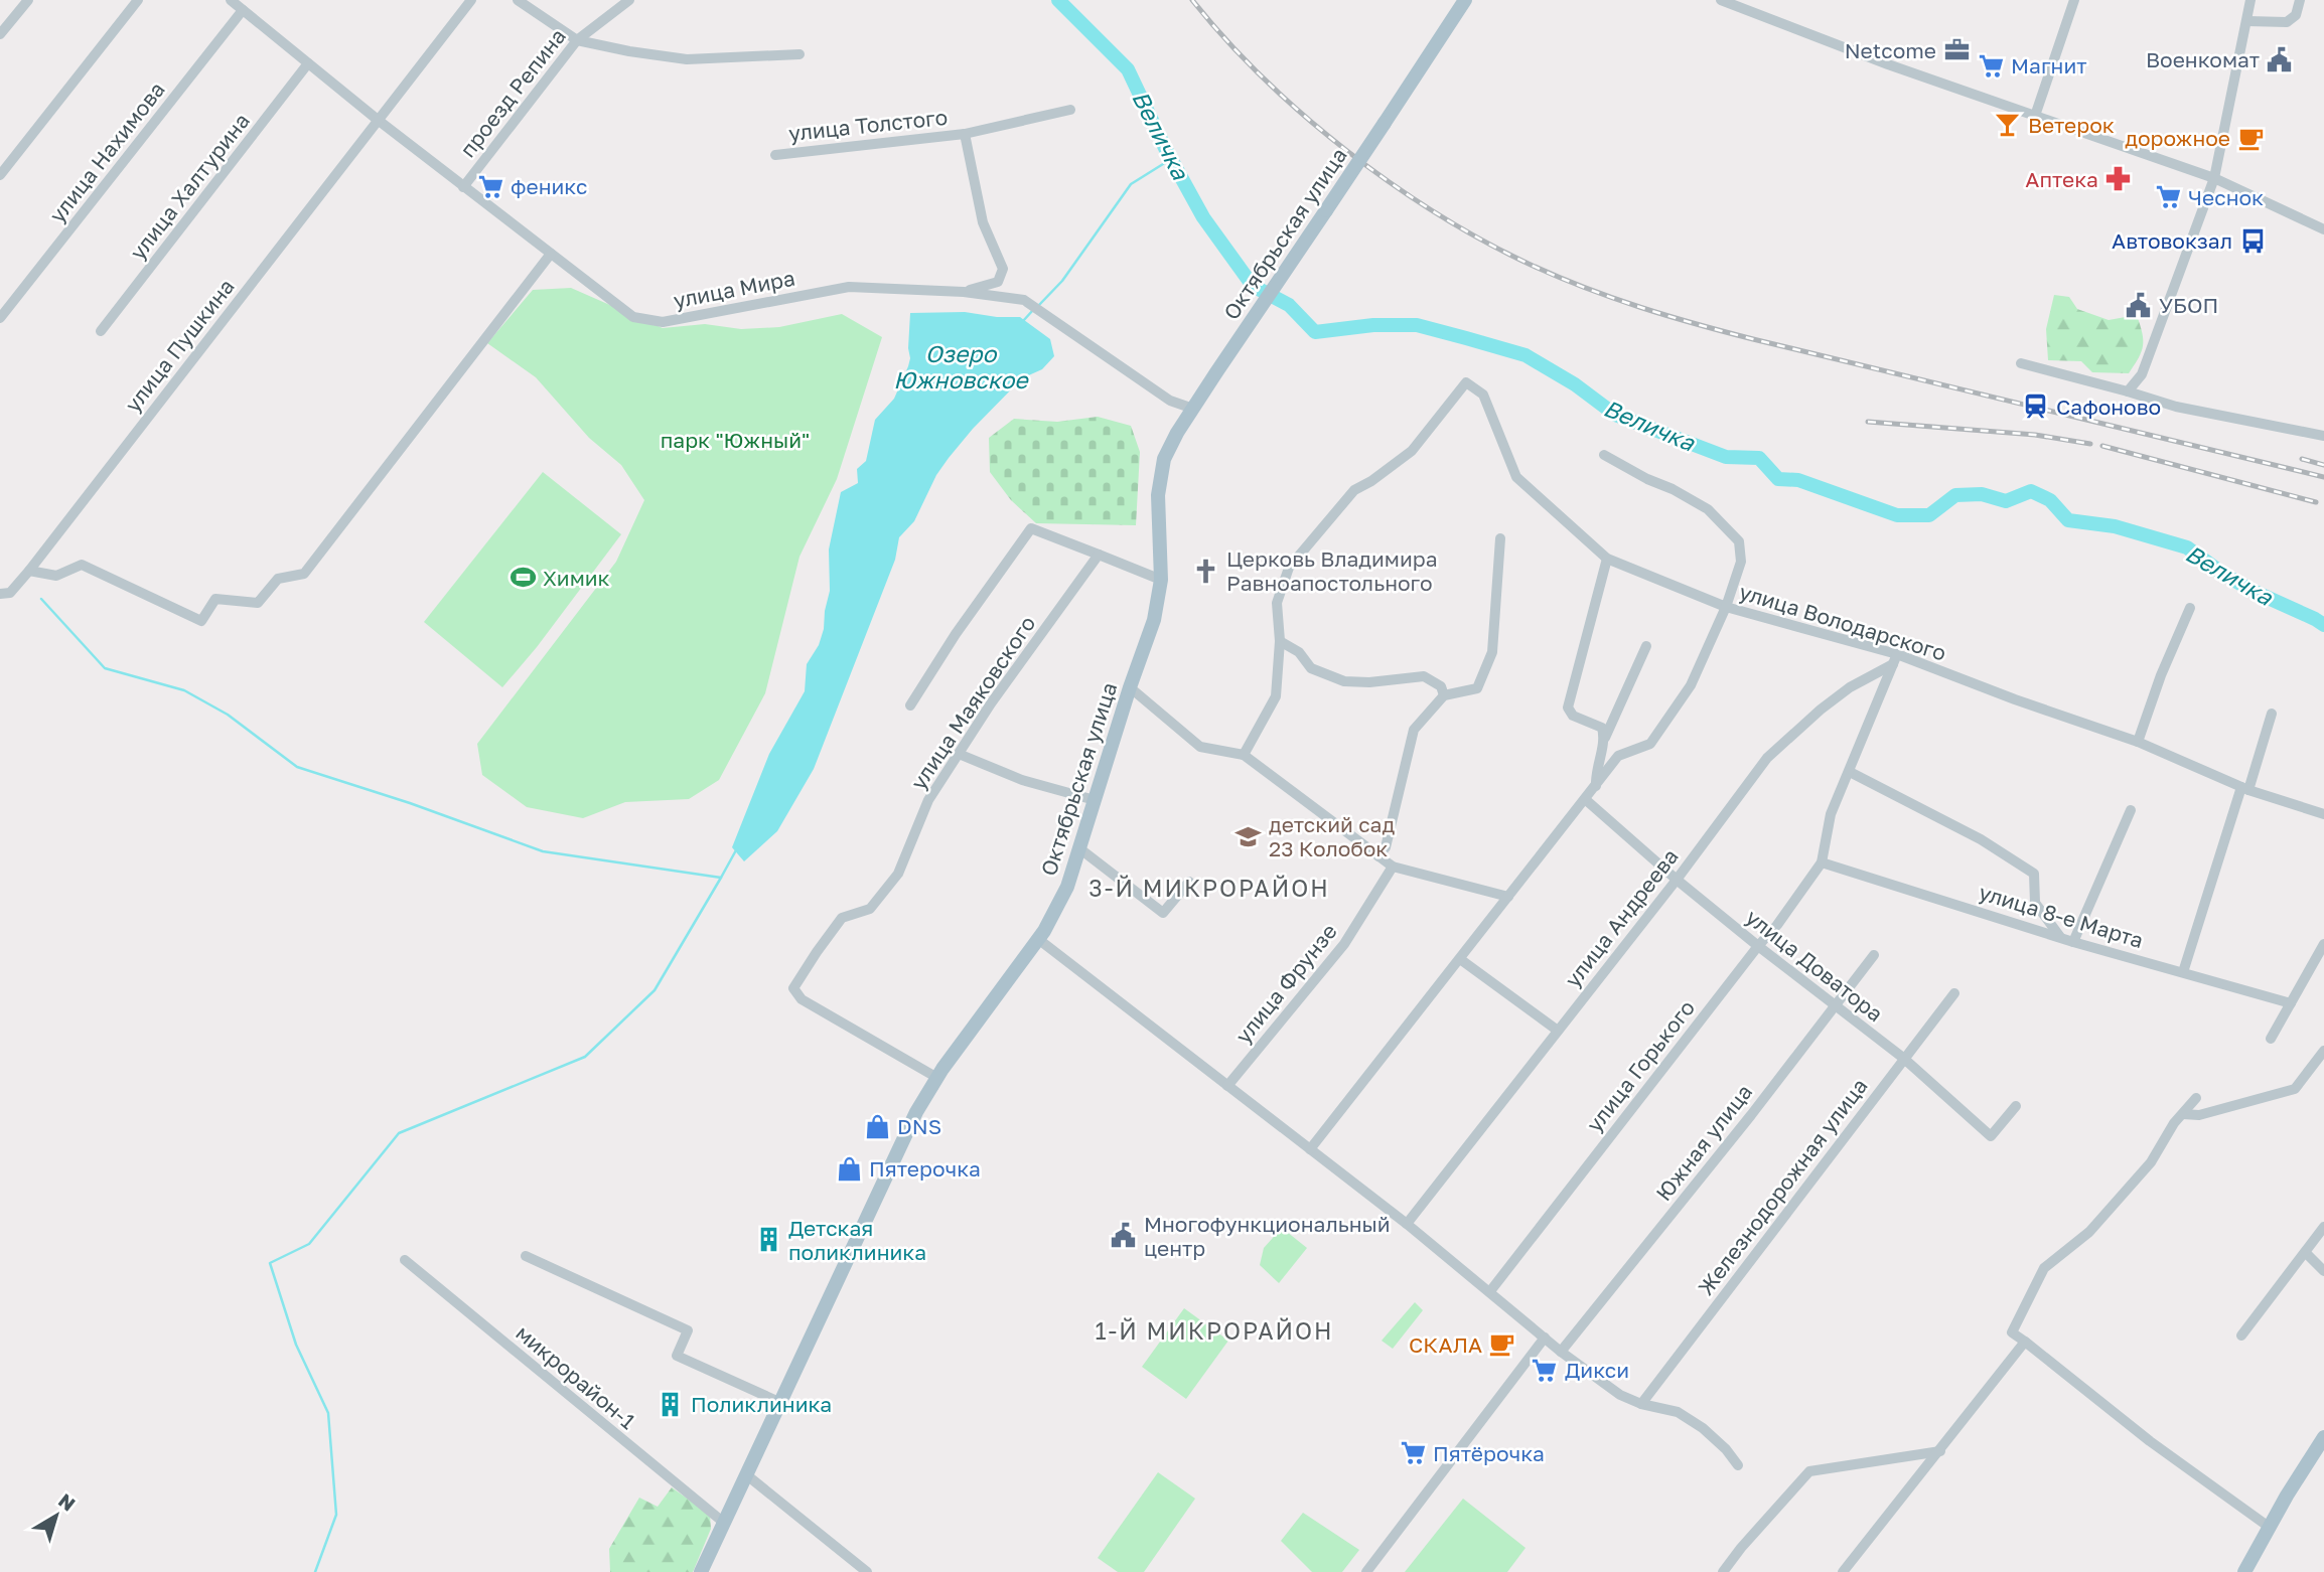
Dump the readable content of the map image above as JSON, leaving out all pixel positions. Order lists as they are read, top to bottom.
{
  "streets": {
    "main road": ["Октябрьская улица"],
    "street": [
      "проезд Репина",
      "улица Толстого",
      "улица Нахимова",
      "улица Халтурина",
      "улица Мира",
      "улица Пушкина",
      "улица Володарского",
      "улица Маяковского",
      "улица 8-е Марта",
      "улица Андреева",
      "улица Доватора",
      "улица Фрунзе",
      "улица Горького",
      "Южная улица",
      "Железнодорожная улица",
      "микрорайон-1"
    ]
  },
  "crossings": [
    ["проезд Репина", "улица Мира"],
    ["улица Толстого", "улица Мира"],
    ["улица Нахимова", "улица Мира"],
    ["улица Халтурина", "улица Мира"],
    ["Октябрьская улица", "улица Мира"],
    ["Октябрьская улица", "улица Маяковского"],
    ["Октябрьская улица", "микрорайон-1"],
    ["улица Мира", "улица Пушкина"],
    ["улица Володарского", "улица Андреева"],
    ["улица 8-е Марта", "улица Горького"],
    ["улица Андреева", "улица Доватора"],
    ["улица Доватора", "улица Горького"],
    ["улица Доватора", "Южная улица"],
    ["улица Доватора", "Железнодорожная улица"]
  ],
  "districts": ["3-Й МИКРОРАЙОН", "1-Й МИКРОРАЙОН"],
  "water": ["Величка", "Озеро Южновское"],
  "parks": ["парк \"Южный\""],
  "places": {
    "office": ["Netcome"],
    "public building": ["Военкомат", "УБОП", "Многофункциональный центр"],
    "supermarket": [
      "Магнит",
      "феникс",
      "Чеснок",
      "Дикси",
      "Пятёрочка"
    ],
    "bar": ["Ветерок"],
    "cafe": ["дорожное", "СКАЛА"],
    "pharmacy": ["Аптека"],
    "bus stop": ["Автовокзал"],
    "station": ["Сафоново"],
    "church": ["Церковь Владимира Равноапостольного"],
    "sports": ["Химик"],
    "school or university": ["детский сад 23 Колобок"],
    "shop": ["DNS", "Пятерочка"],
    "building": ["Детская поликлиника", "Поликлиника"]
  },
  "north": "top right"
}
